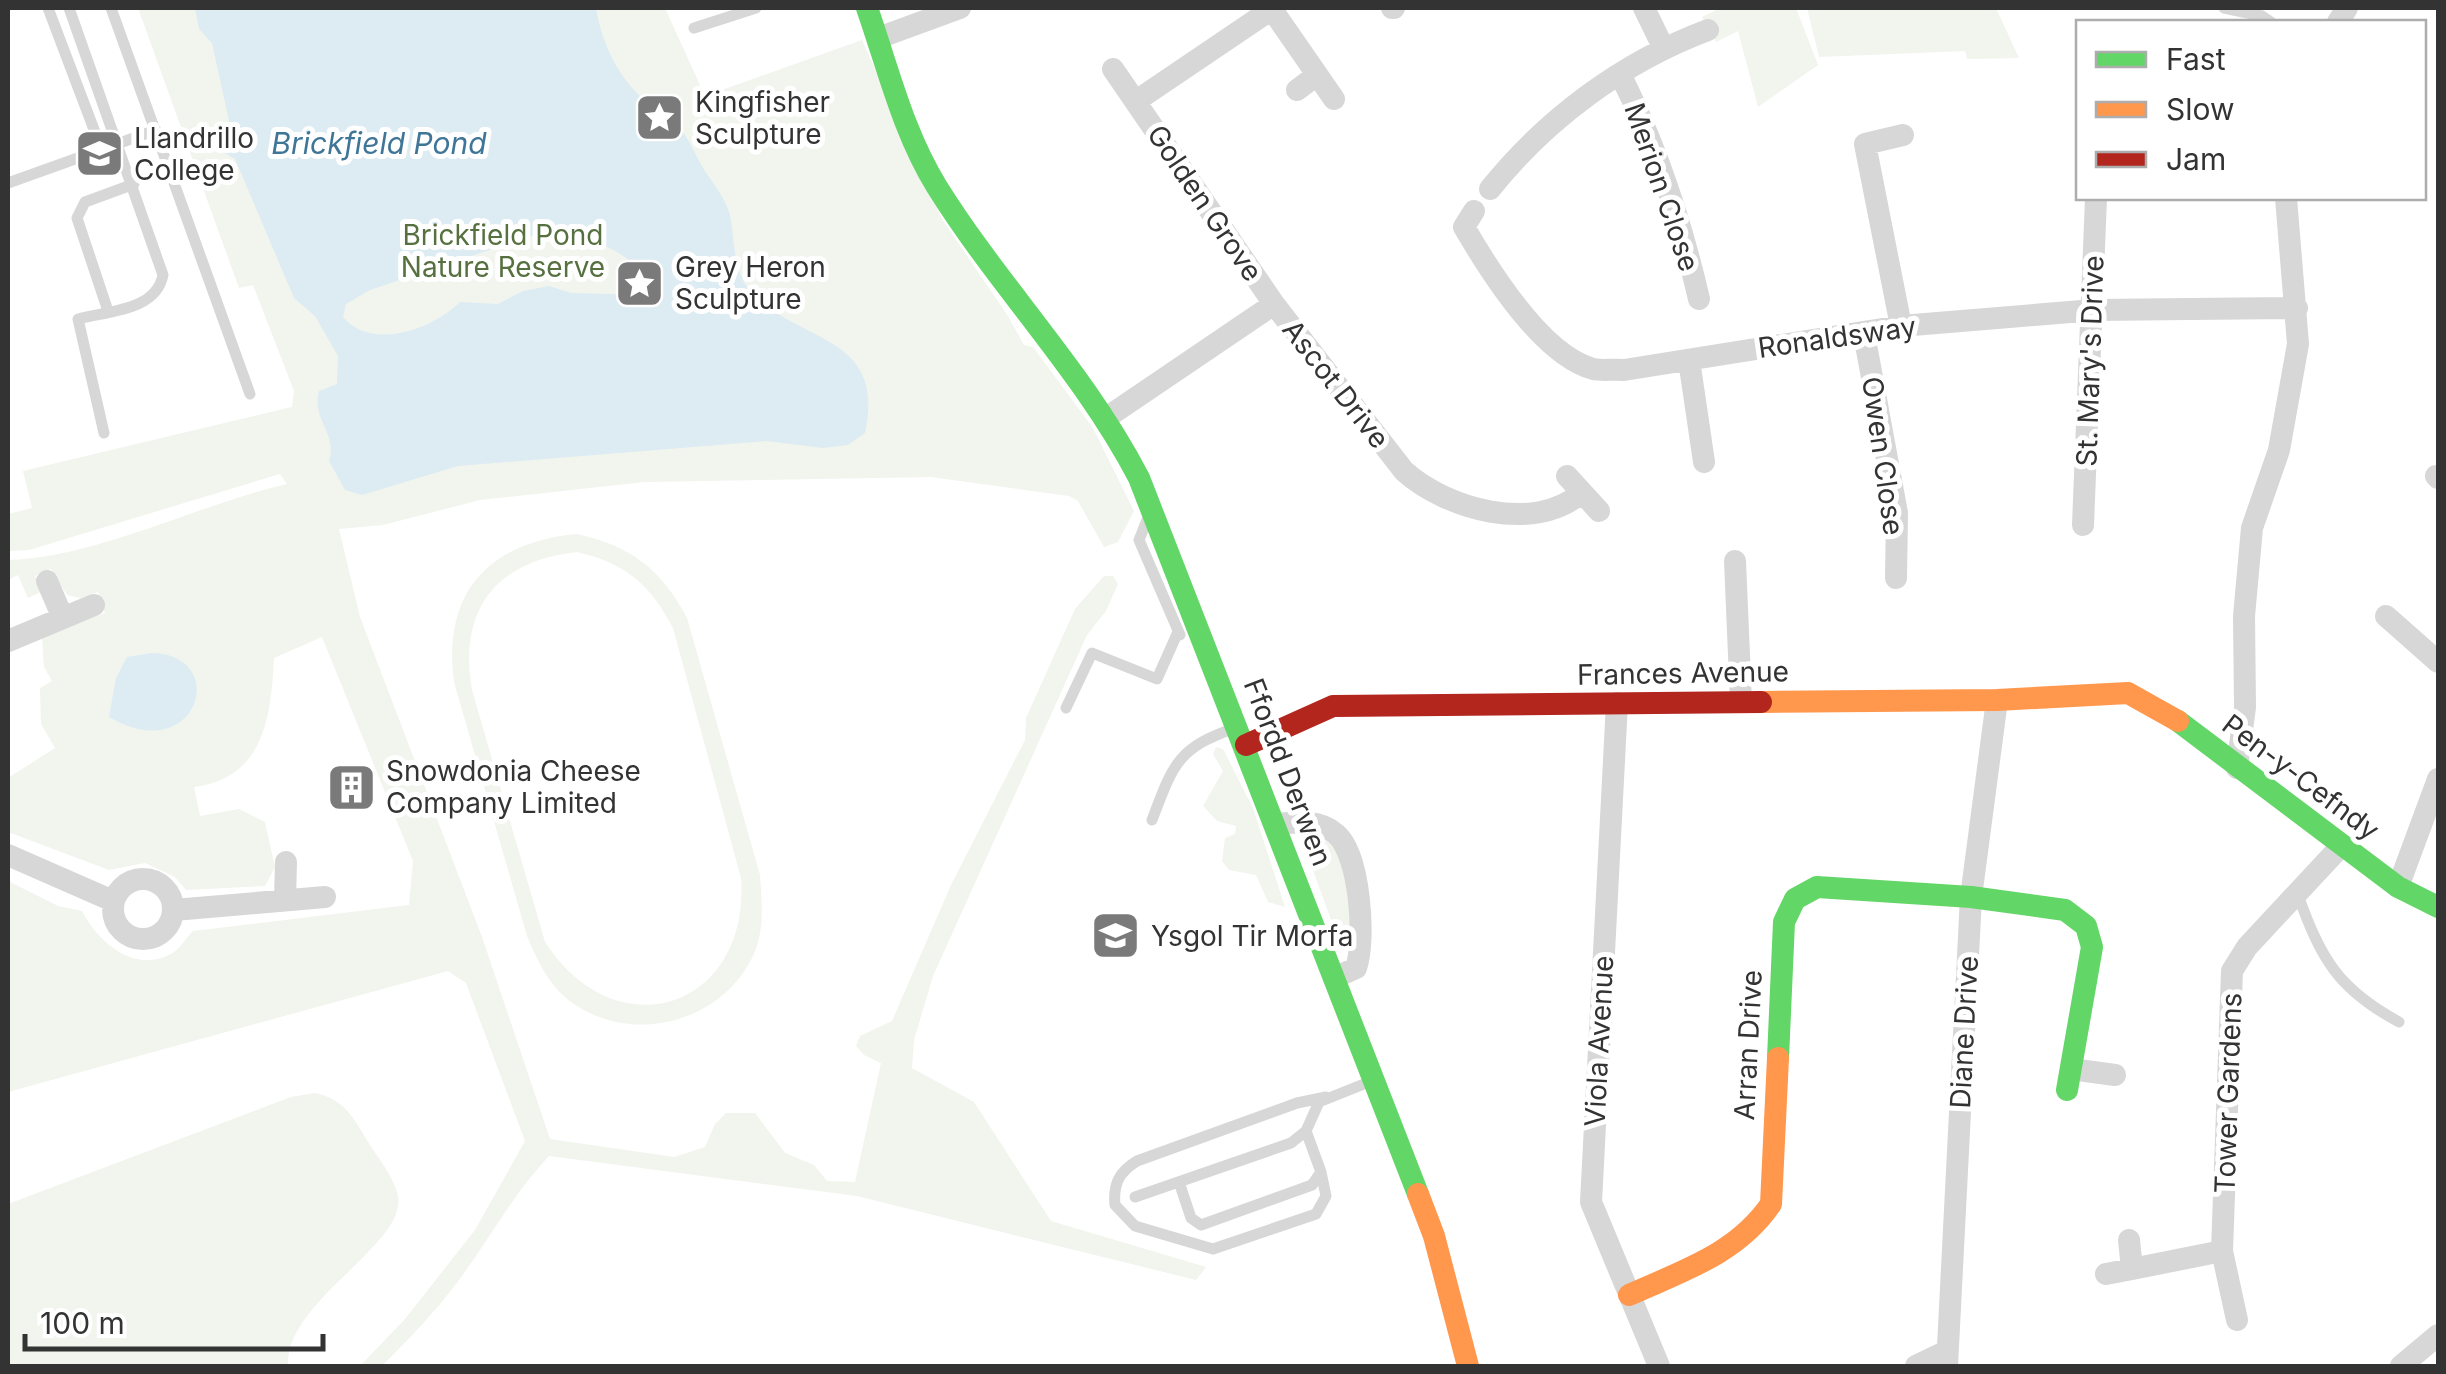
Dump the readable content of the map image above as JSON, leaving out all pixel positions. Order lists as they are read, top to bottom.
{
  "streets": {
    "street": [
      "Merion Close",
      "Golden Grove",
      "Ronaldsway",
      "St. Mary's Drive",
      "Ascot Drive",
      "Owen Close",
      "Frances Avenue",
      "Ffordd Derwen",
      "Pen-y-Cefndy",
      "Diane Drive",
      "Viola Avenue",
      "Arran Drive",
      "Tower Gardens"
    ]
  },
  "crossings": [
    ["Golden Grove", "Ascot Drive"],
    ["Ronaldsway", "St. Mary's Drive"],
    ["Ronaldsway", "Owen Close"],
    ["Ascot Drive", "Ffordd Derwen"],
    ["Frances Avenue", "Ffordd Derwen"],
    ["Frances Avenue", "Pen-y-Cefndy"],
    ["Frances Avenue", "Diane Drive"],
    ["Frances Avenue", "Viola Avenue"],
    ["Pen-y-Cefndy", "Tower Gardens"],
    ["Diane Drive", "Arran Drive"],
    ["Viola Avenue", "Arran Drive"]
  ],
  "water": ["Brickfield Pond"],
  "parks": ["Brickfield Pond Nature Reserve"],
  "places": {
    "place": ["Kingfisher Sculpture", "Grey Heron Sculpture"],
    "school or university": ["Llandrillo College", "Ysgol Tir Morfa"],
    "building": ["Snowdonia Cheese Company Limited"]
  },
  "legend": ["Fast", "Slow", "Jam"],
  "scale_bar": "100 m"
}
